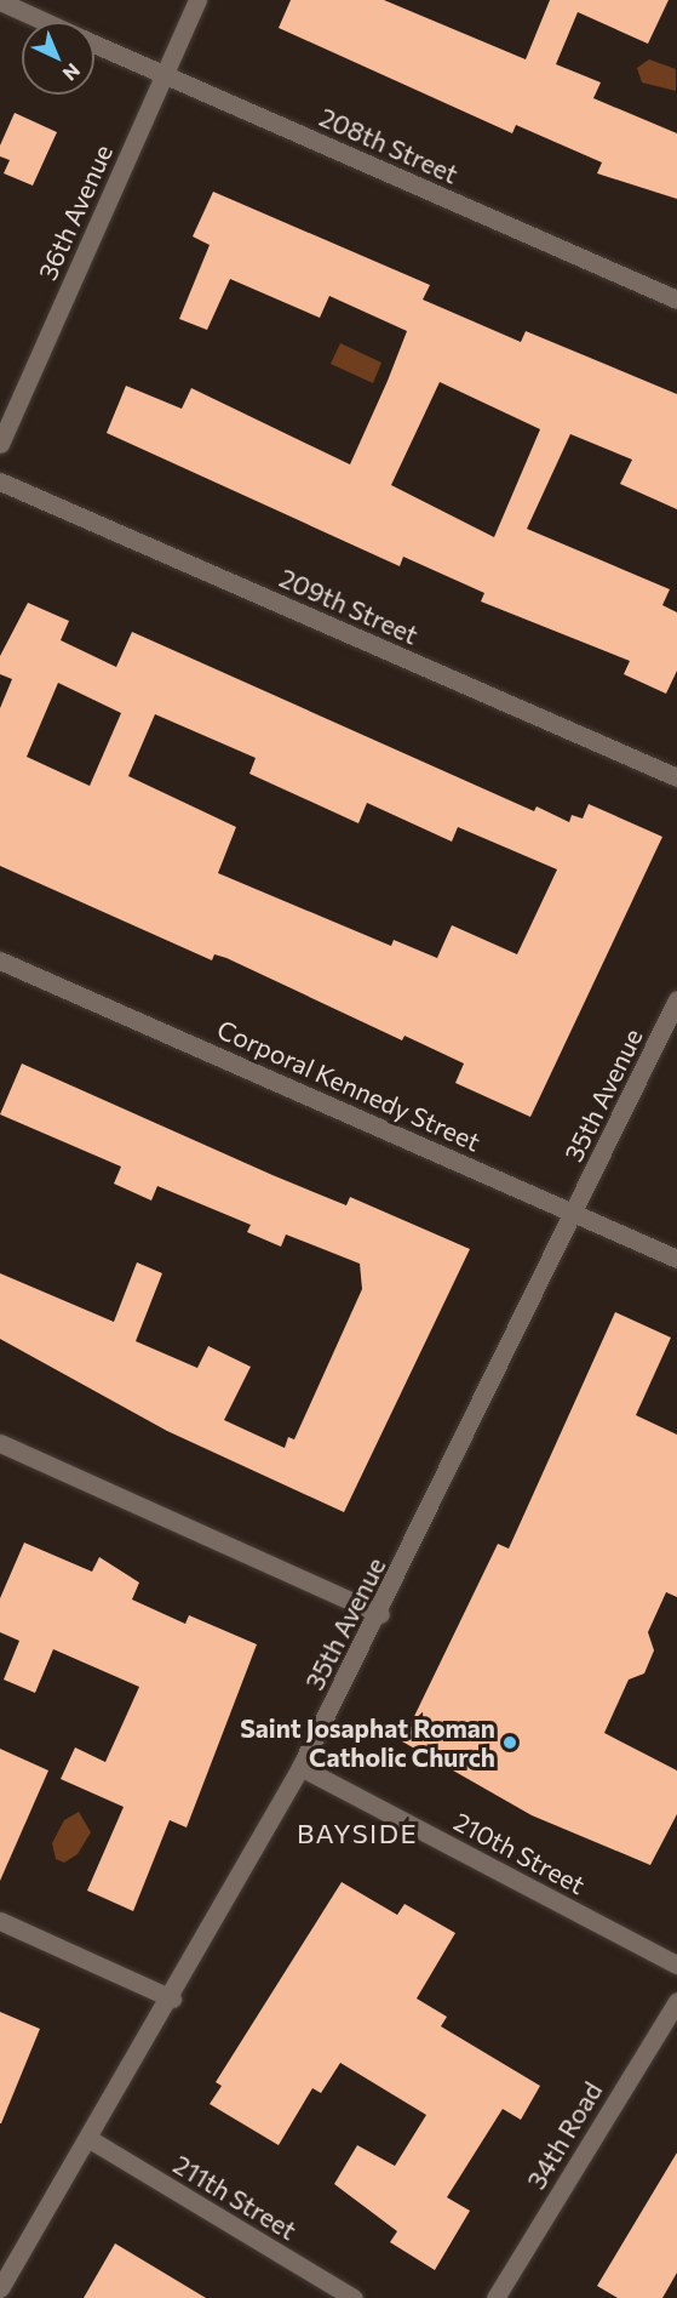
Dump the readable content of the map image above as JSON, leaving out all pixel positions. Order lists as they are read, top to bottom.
{
  "streets": {
    "street": [
      "208th Street",
      "36th Avenue",
      "209th Street",
      "Corporal Kennedy Street",
      "35th Avenue",
      "210th Street",
      "34th Road",
      "211th Street"
    ]
  },
  "crossings": [
    ["208th Street", "36th Avenue"],
    ["Corporal Kennedy Street", "35th Avenue"],
    ["35th Avenue", "210th Street"],
    ["35th Avenue", "211th Street"]
  ],
  "districts": ["BAYSIDE"],
  "places": ["Saint Josaphat Roman Catholic Church"],
  "north": "bottom right"
}
